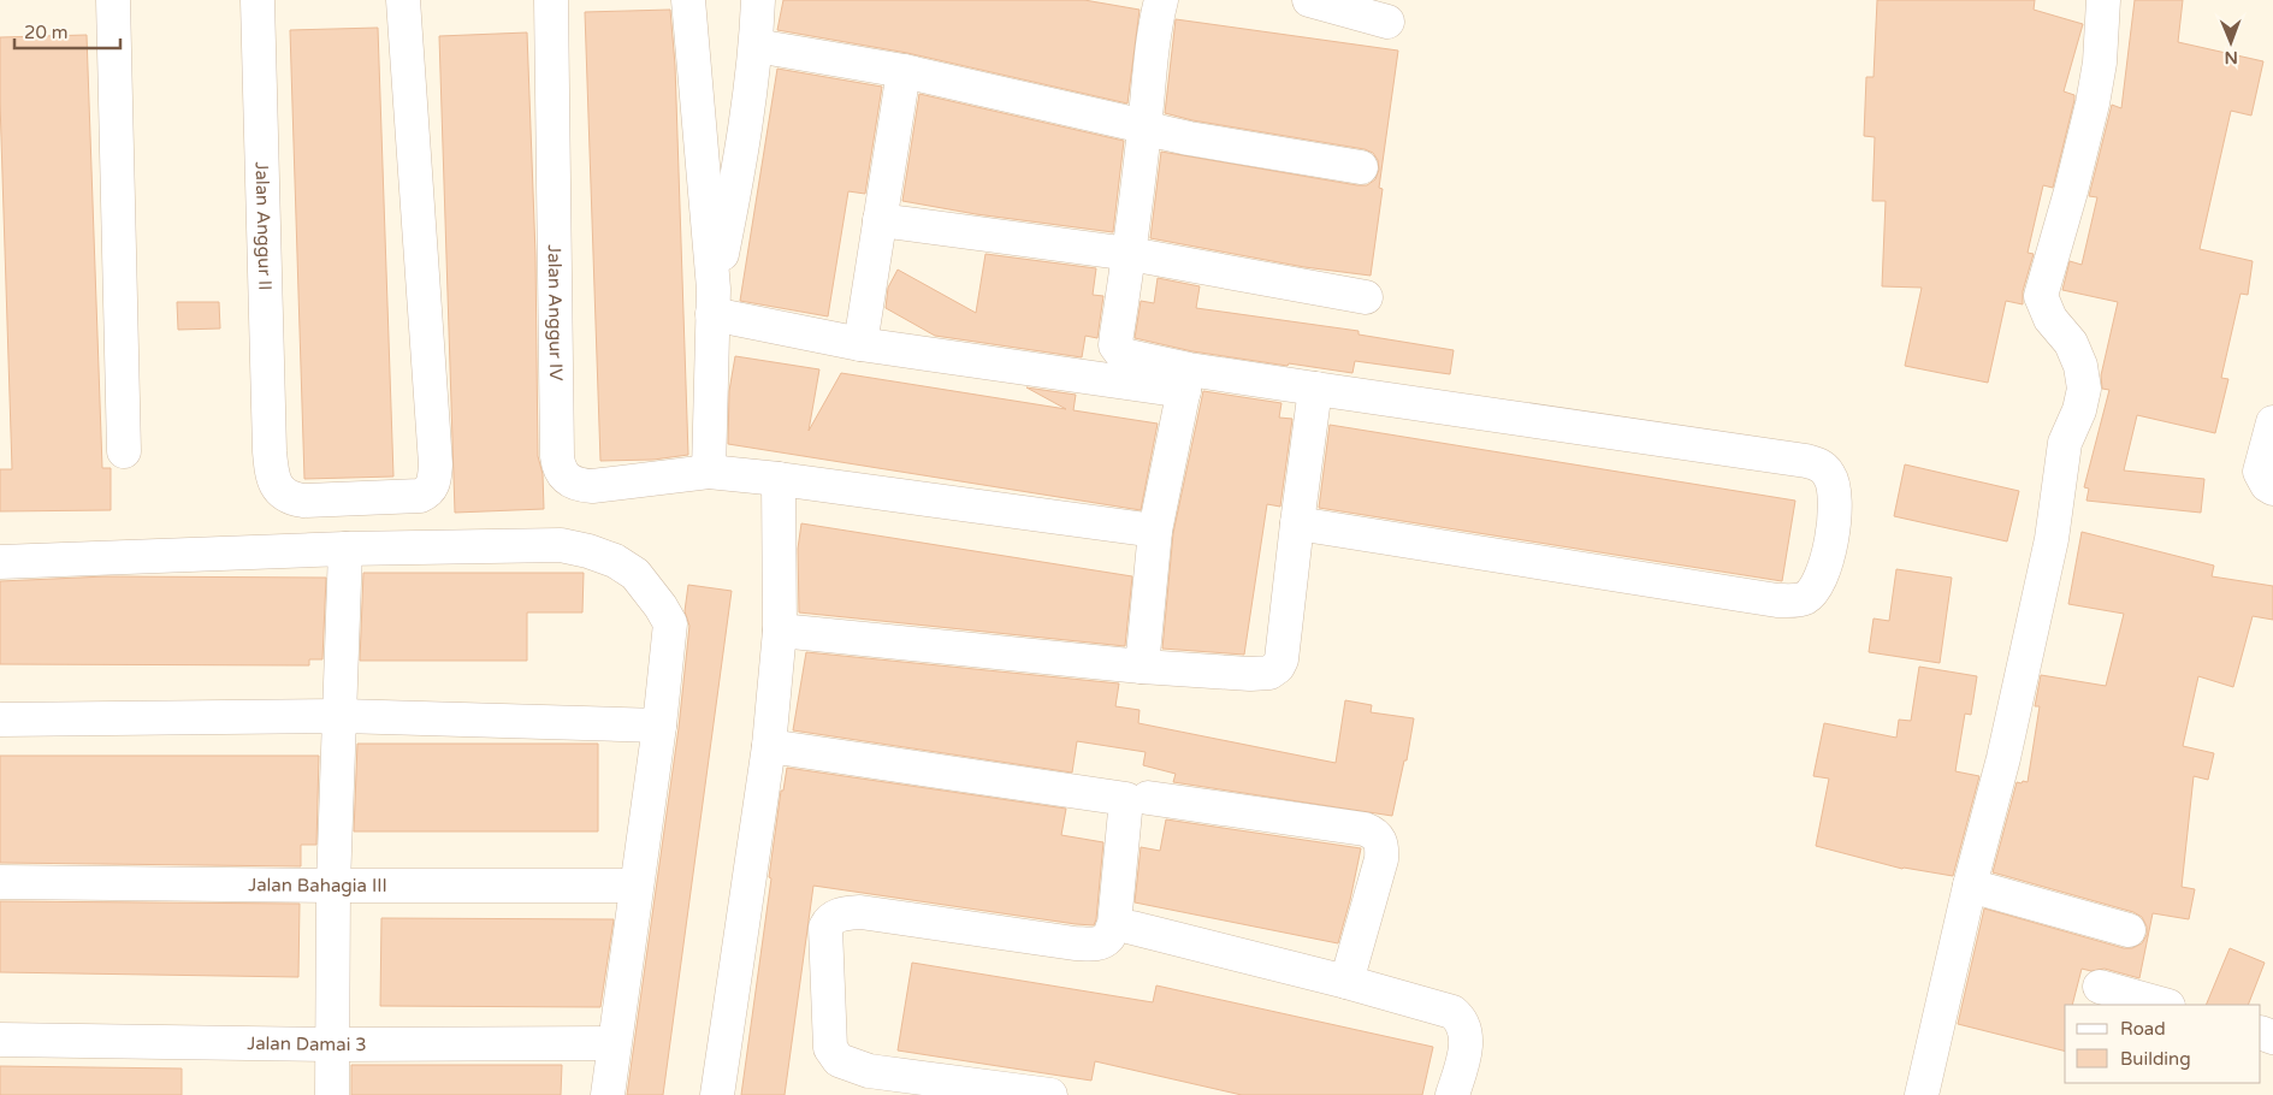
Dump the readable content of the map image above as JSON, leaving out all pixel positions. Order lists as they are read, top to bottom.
{
  "streets": {
    "street": [
      "Jalan Anggur II",
      "Jalan Anggur IV",
      "Jalan Bahagia III",
      "Jalan Damai 3"
    ]
  },
  "legend": ["Road", "Building"],
  "scale_bar": "20 m",
  "north": "bottom"
}
